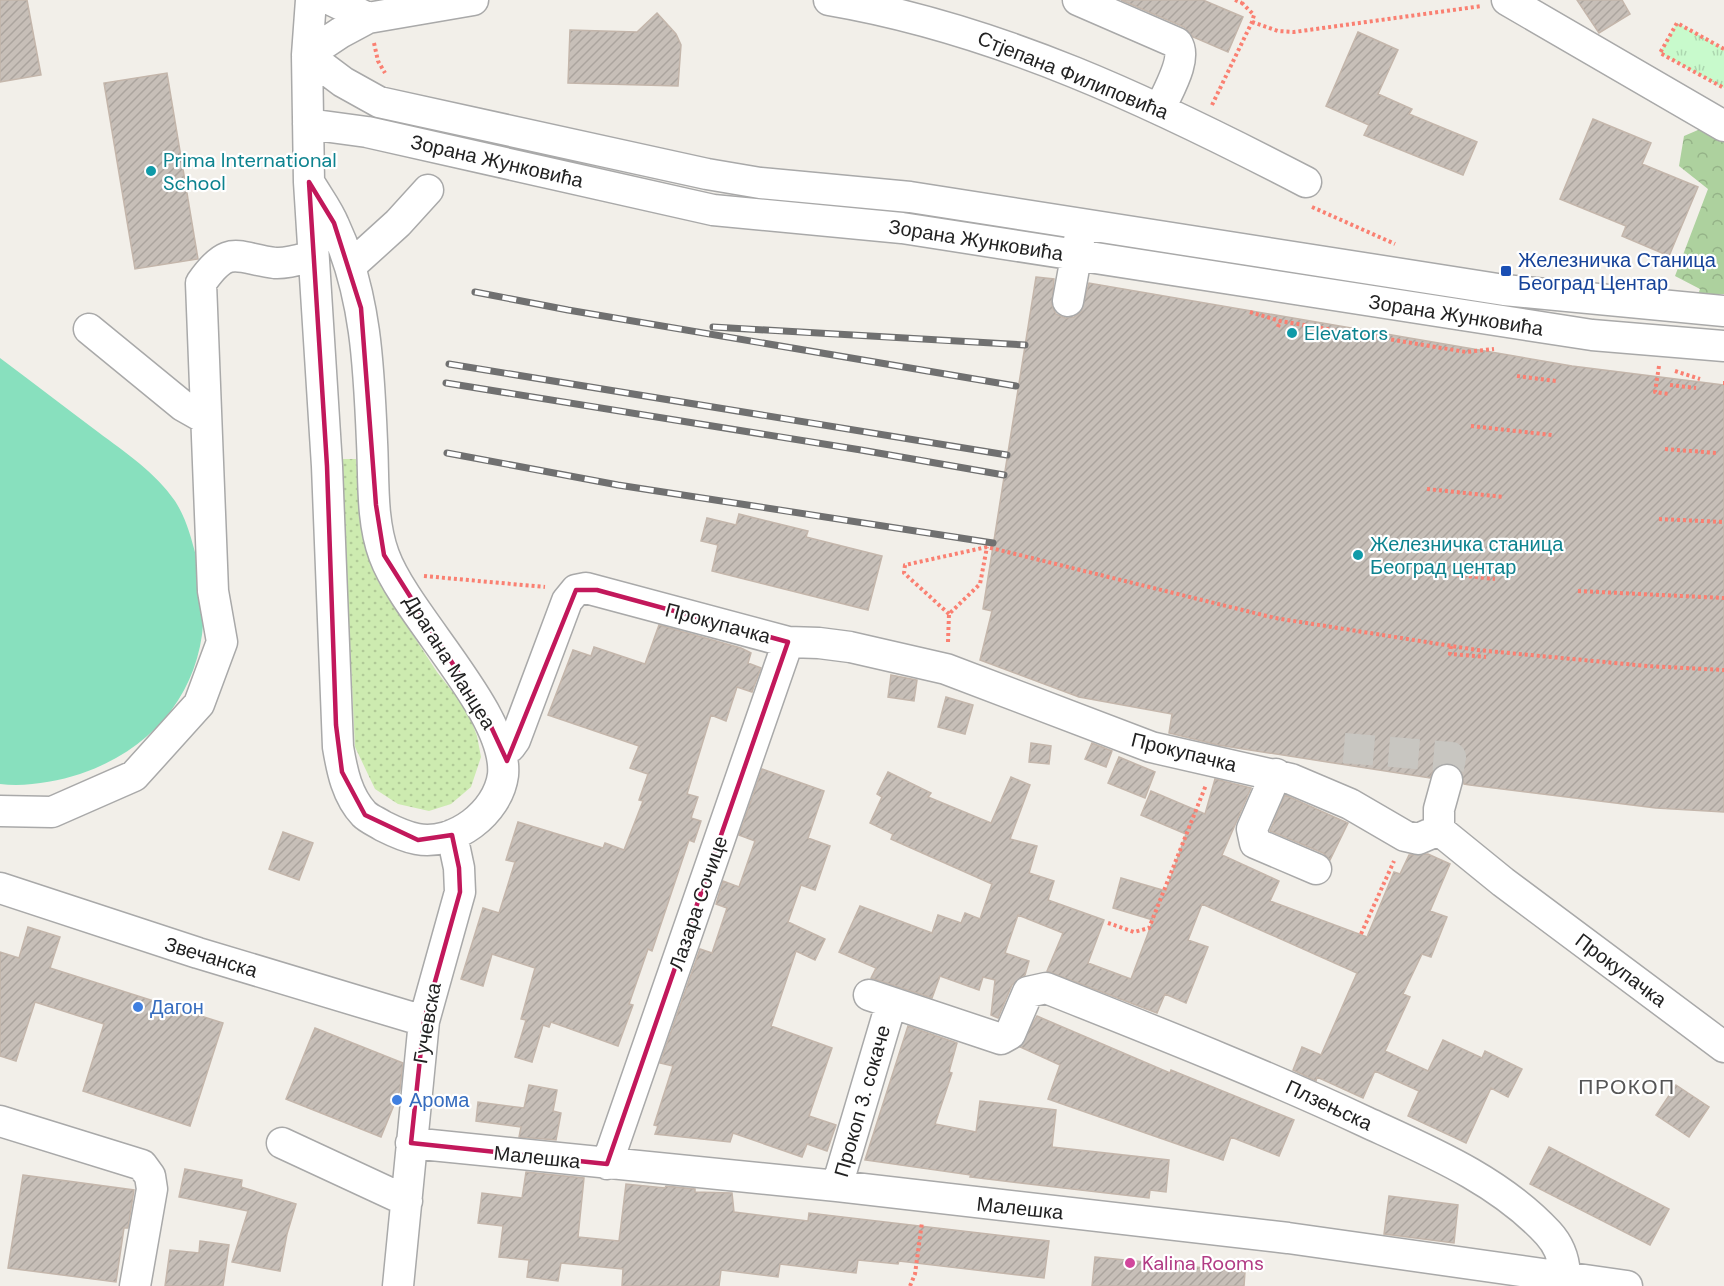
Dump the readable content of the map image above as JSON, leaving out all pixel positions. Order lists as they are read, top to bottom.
{
  "streets": {
    "street": [
      "Стјепана Филиповића",
      "Зорана Жунковића",
      "Прокупачка",
      "Драгана Манцеа",
      "Лазара Сочице",
      "Звечанска",
      "Гучевска",
      "Прокоп 3. сокаче",
      "Плзењска",
      "Малешка"
    ]
  },
  "crossings": [
    ["Зорана Жунковића", "Драгана Манцеа"],
    ["Прокупачка", "Лазара Сочице"],
    ["Драгана Манцеа", "Гучевска"],
    ["Лазара Сочице", "Малешка"],
    ["Звечанска", "Гучевска"],
    ["Гучевска", "Малешка"],
    ["Прокоп 3. сокаче", "Плзењска"],
    ["Прокоп 3. сокаче", "Малешка"],
    ["Плзењска", "Малешка"]
  ],
  "districts": ["ПРОКОП"],
  "places": {
    "other": [
      "Prima International School",
      "Elevators",
      "Железничка станица Београд центар",
      "Дагон",
      "Арома",
      "Kalina Rooms"
    ],
    "transit": ["Железничка Станица Београд Центар"]
  }
}
